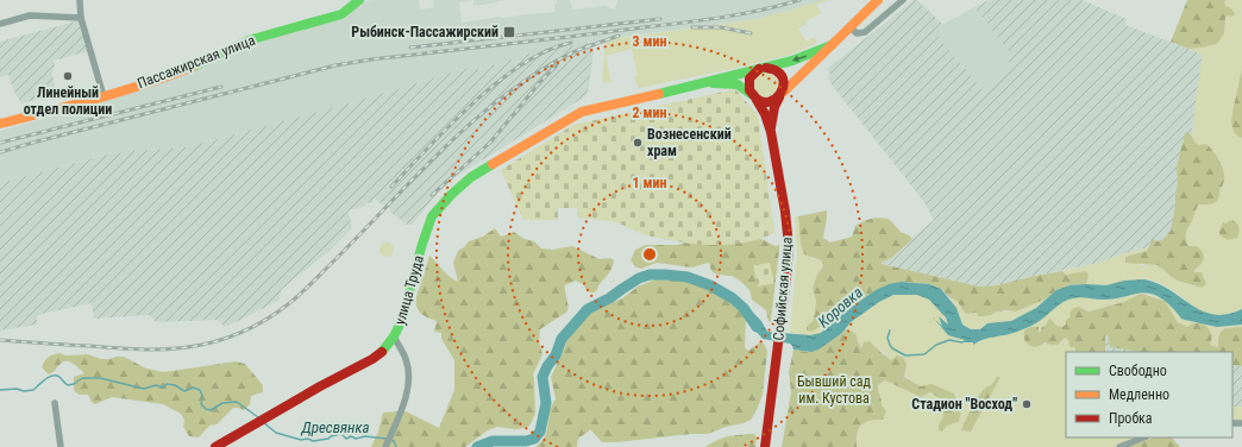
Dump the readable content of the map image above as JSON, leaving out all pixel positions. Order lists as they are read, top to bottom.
{
  "streets": {
    "street": ["Пассажирская улица", "Софийская улица", "улица Труда"]
  },
  "water": ["Коровка", "Дресвянка"],
  "parks": ["Бывший сад им. Кустова"],
  "places": {
    "transit": ["Рыбинск-Пассажирский"],
    "other": ["Линейный отдел полиции", "Вознесенский храм", "Стадион \"Восход\""]
  },
  "legend": ["Свободно", "Медленно", "Пробка"],
  "rings": ["3 мин", "2 мин", "1 мин"]
}
